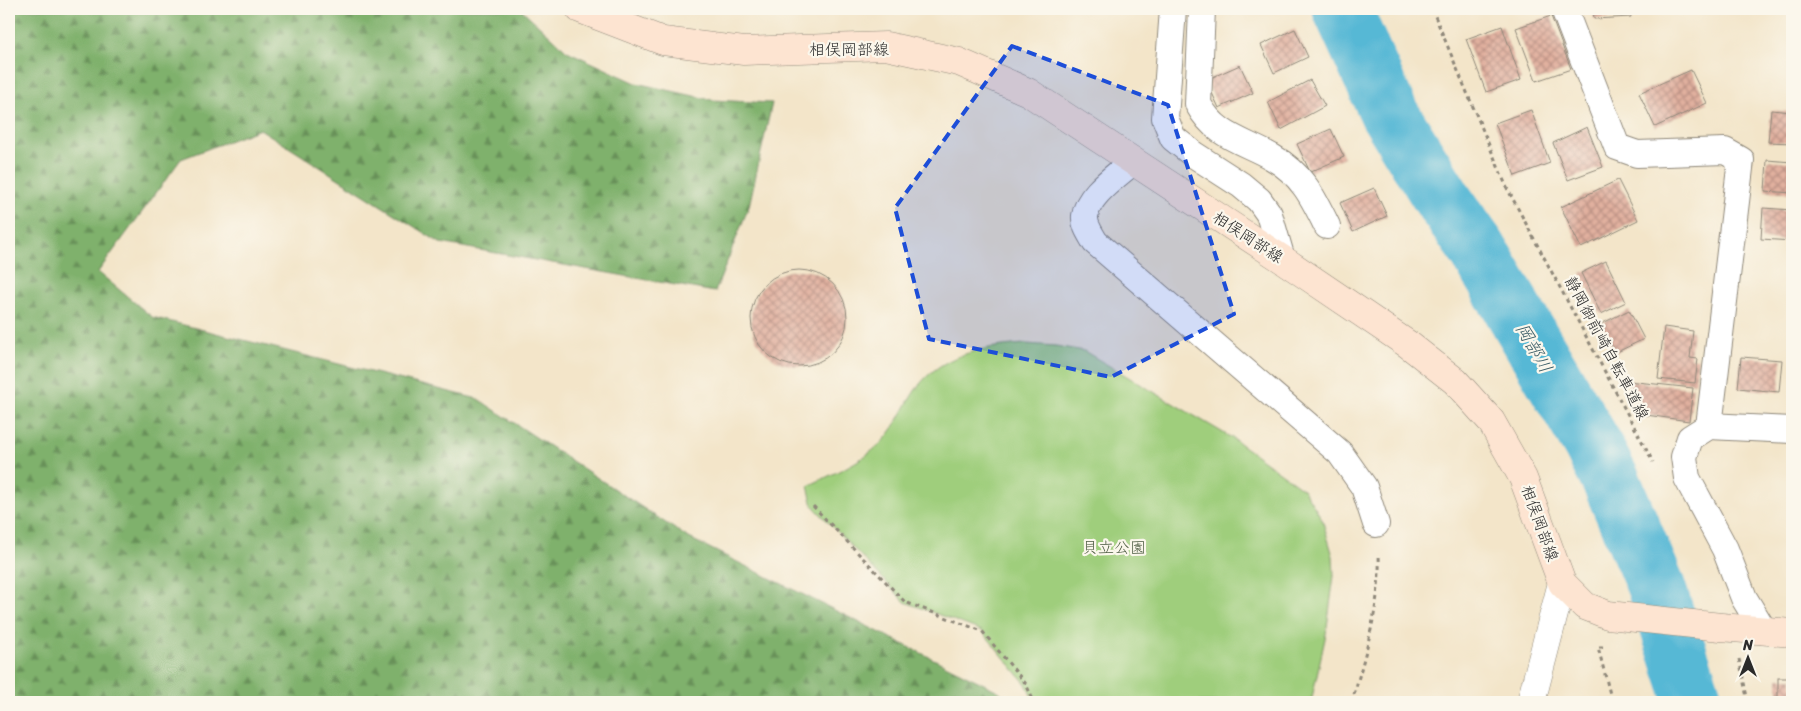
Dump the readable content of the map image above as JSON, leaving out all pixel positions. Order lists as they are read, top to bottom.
{
  "streets": {
    "main road": ["相俣岡部線"],
    "path": ["静岡御前崎自転車道線"]
  },
  "water": ["岡部川"],
  "parks": ["貝立公園"],
  "north": "top"
}
